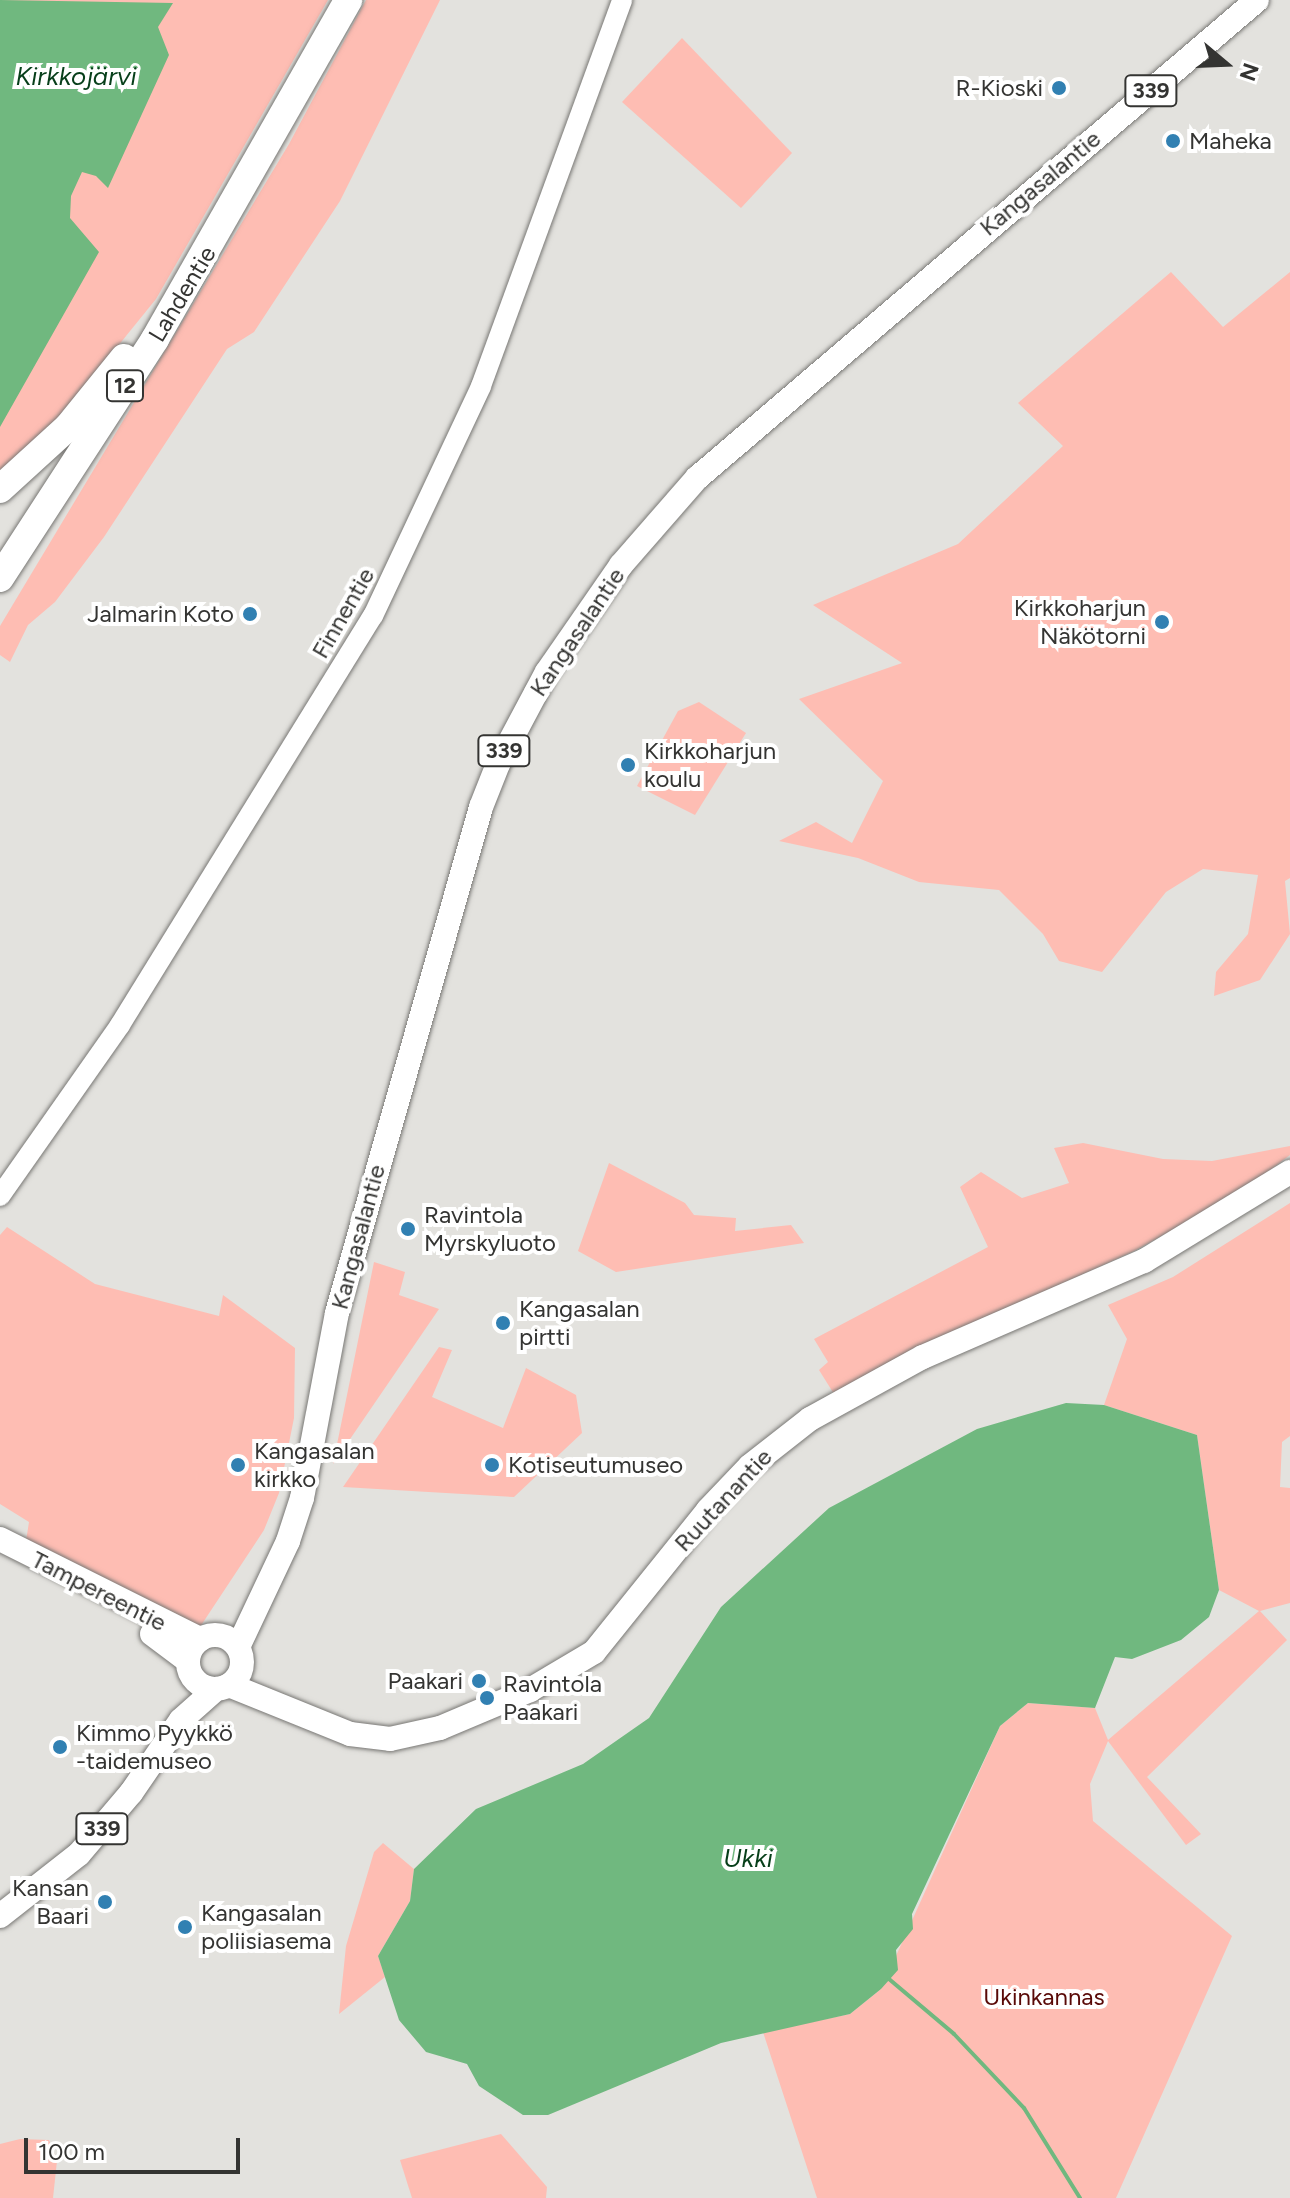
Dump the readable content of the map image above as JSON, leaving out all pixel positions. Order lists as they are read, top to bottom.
{
  "streets": {
    "highway": ["Lahdentie", "12"],
    "main road": [
      "339",
      "Kangasalantie",
      "Ruutanantie",
      "Tampereentie"
    ],
    "street": ["Finnentie"]
  },
  "crossings": [
    ["339", "Kangasalantie"],
    ["339", "Tampereentie"],
    ["Kangasalantie", "Tampereentie"],
    ["Ruutanantie", "Tampereentie"]
  ],
  "water": ["Kirkkojärvi", "Ukki"],
  "parks": ["Ukinkannas"],
  "places": [
    "R-Kioski",
    "Maheka",
    "Jalmarin Koto",
    "Kirkkoharjun Näkötorni",
    "Kirkkoharjun koulu",
    "Ravintola Myrskyluoto",
    "Kangasalan pirtti",
    "Kangasalan kirkko",
    "Kotiseutumuseo",
    "Paakari",
    "Ravintola Paakari",
    "Kimmo Pyykkö -taidemuseo",
    "Kansan Baari",
    "Kangasalan poliisiasema"
  ],
  "scale_bar": "100 m",
  "north": "right"
}
